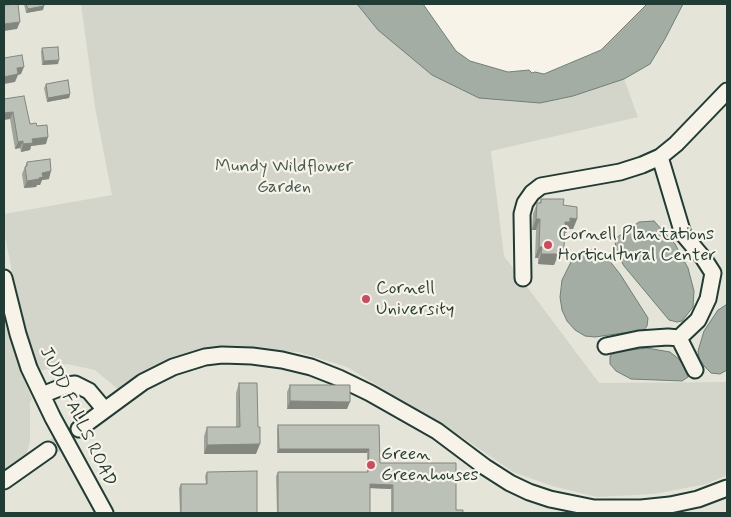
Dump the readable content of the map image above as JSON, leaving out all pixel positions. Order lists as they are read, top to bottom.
{
  "streets": {
    "street": ["JUDD FALLS ROAD"]
  },
  "parks": ["Mundy Wildflower Garden"],
  "places": ["Cornell Plantations Horticultural Center", "Cornell University", "Green Greenhouses"]
}
